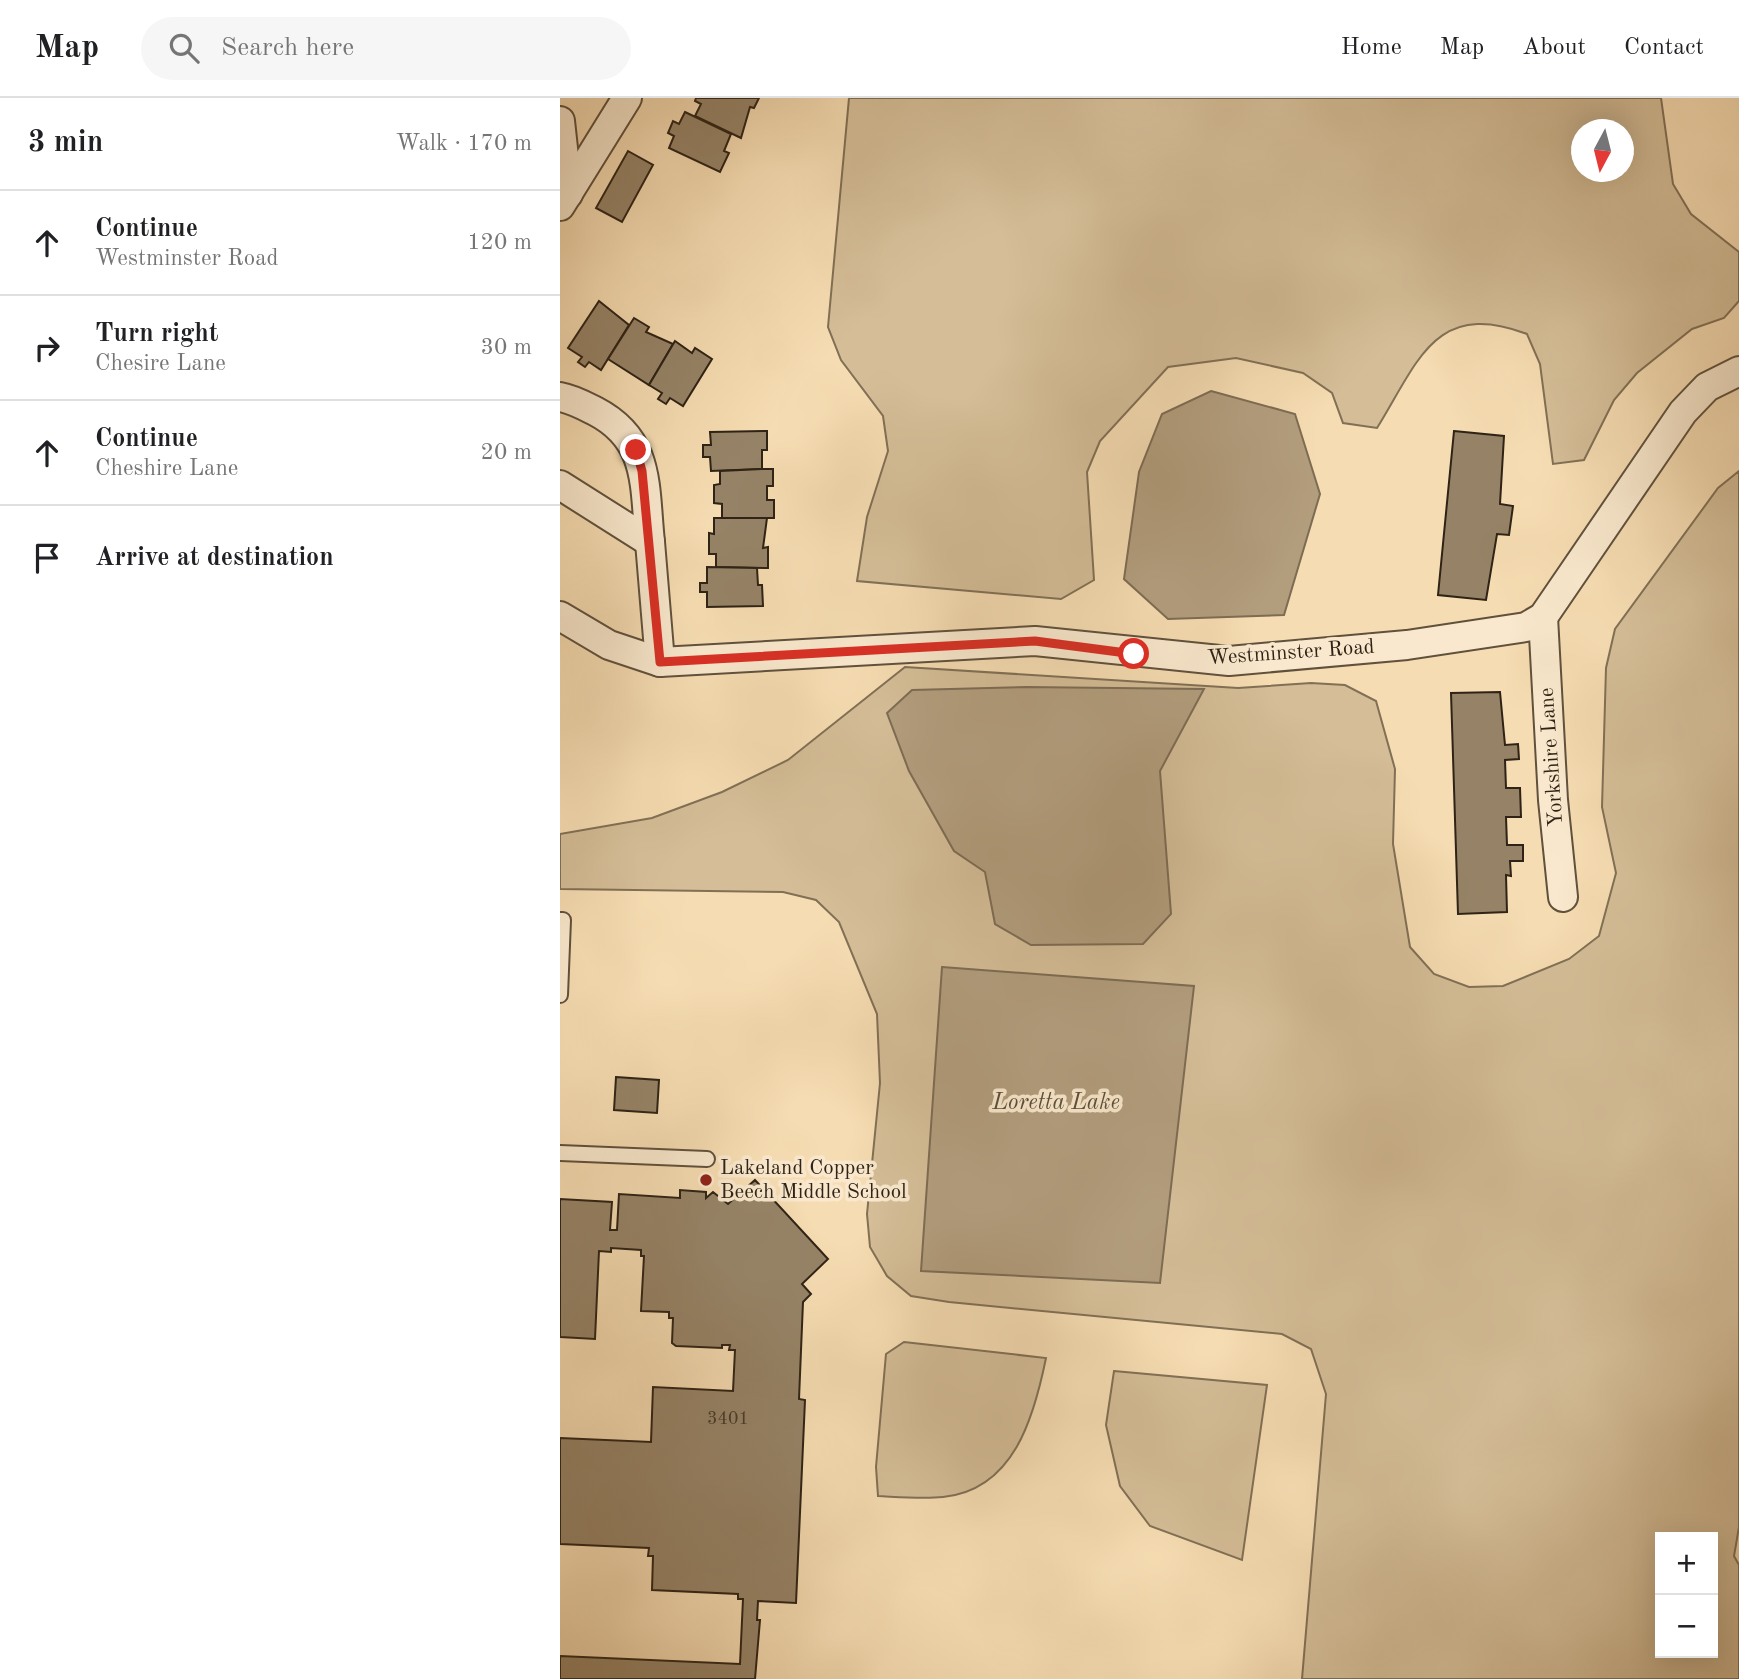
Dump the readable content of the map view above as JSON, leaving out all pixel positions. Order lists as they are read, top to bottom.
{
  "streets": {
    "street": ["Westminster Road", "Yorkshire Lane"]
  },
  "crossings": [
    ["Westminster Road", "Yorkshire Lane"]
  ],
  "water": ["Loretta Lake"],
  "places": ["Lakeland Copper Beech Middle School"],
  "house_numbers": ["3401"],
  "north": "bottom",
  "page": {
    "header": "Map",
    "search": "Search here",
    "nav": [
      "Home",
      "Map",
      "About",
      "Contact"
    ],
    "heading": ["3 min", "Walk · 170 m"],
    "list": [
      ["Continue", "Westminster Road", "120 m"],
      ["Turn right", "Chesire Lane", "30 m"],
      ["Continue", "Cheshire Lane", "20 m"],
      "Arrive at destination"
    ],
    "map_buttons": ["+", "−"]
  }
}
